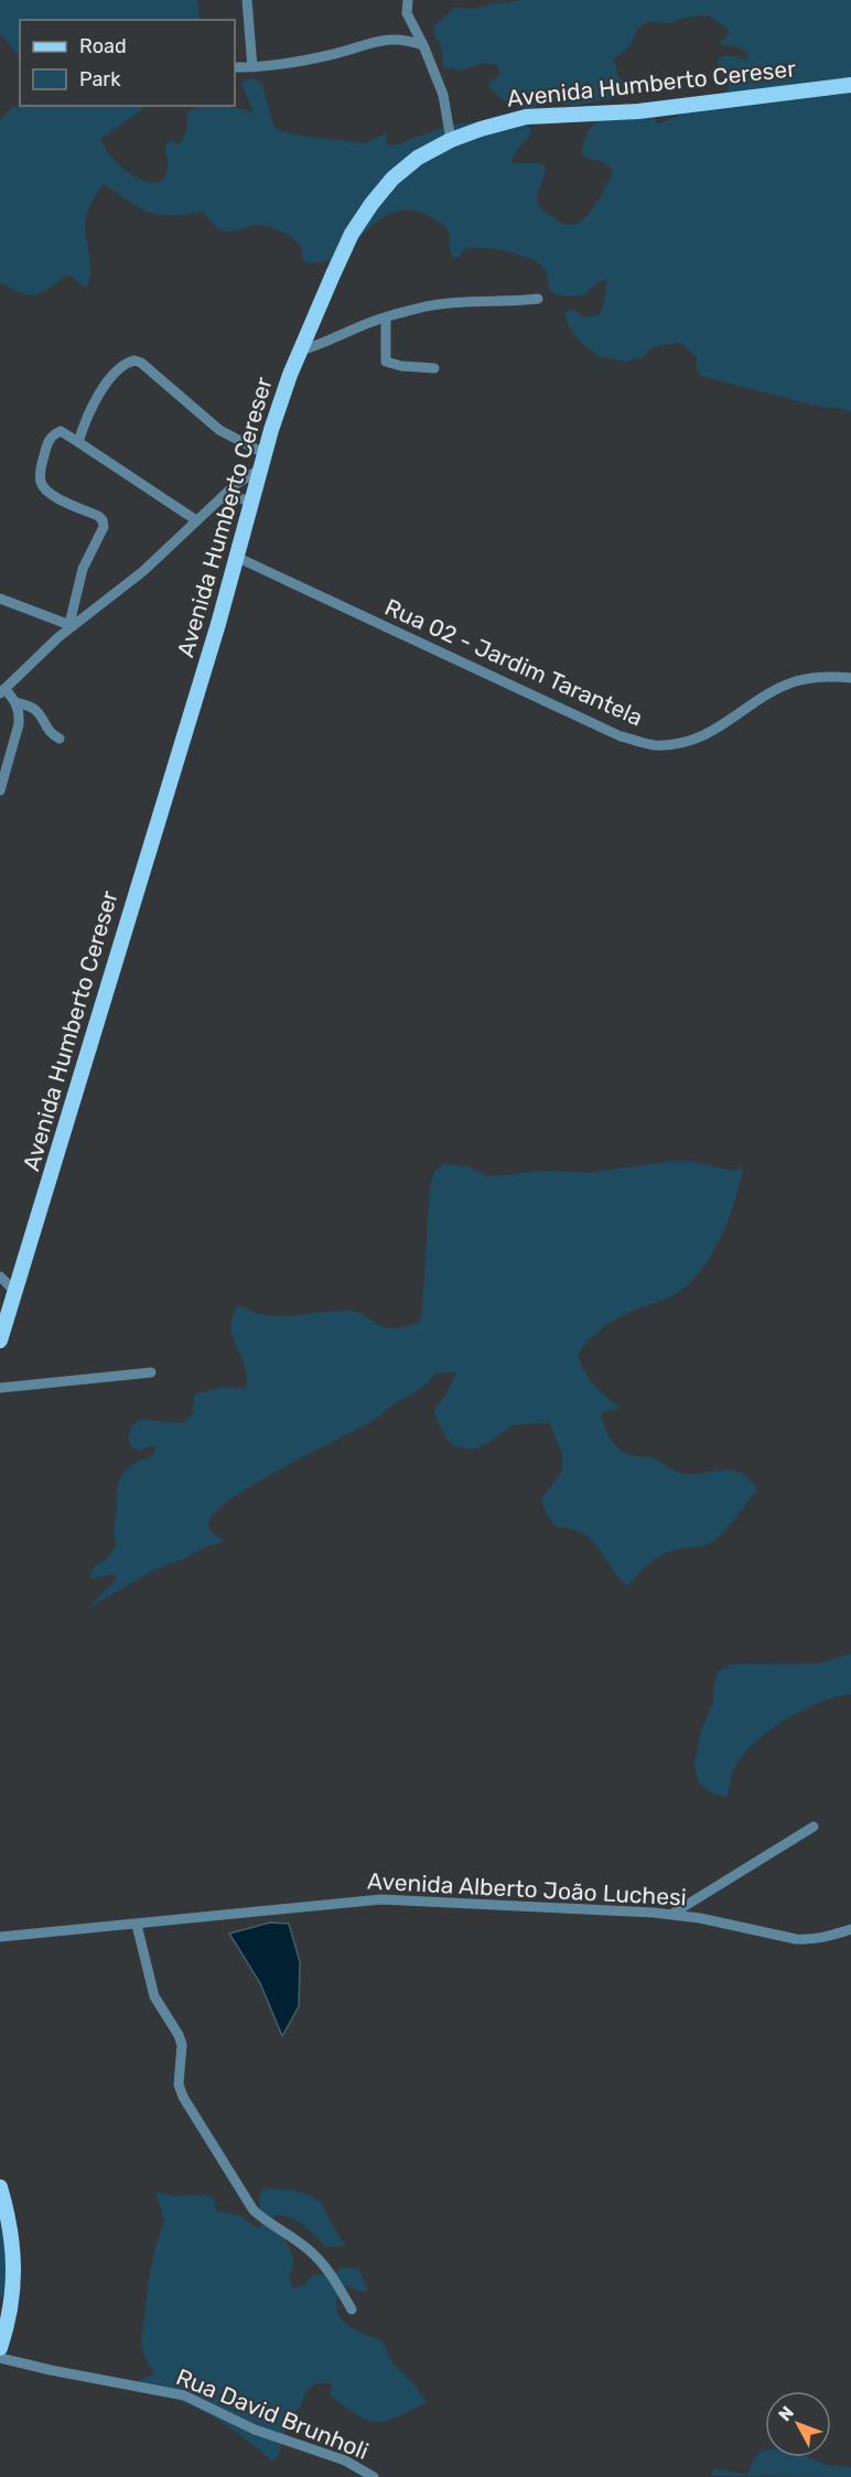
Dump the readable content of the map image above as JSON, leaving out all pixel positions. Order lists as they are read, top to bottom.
{
  "streets": {
    "main road": ["Avenida Humberto Cereser"],
    "street": ["Rua 02 - Jardim Tarantela", "Avenida Alberto João Luchesi", "Rua David Brunholi"]
  },
  "crossings": [
    ["Avenida Humberto Cereser", "Rua 02 - Jardim Tarantela"]
  ],
  "legend": ["Road", "Park"],
  "north": "top left"
}
